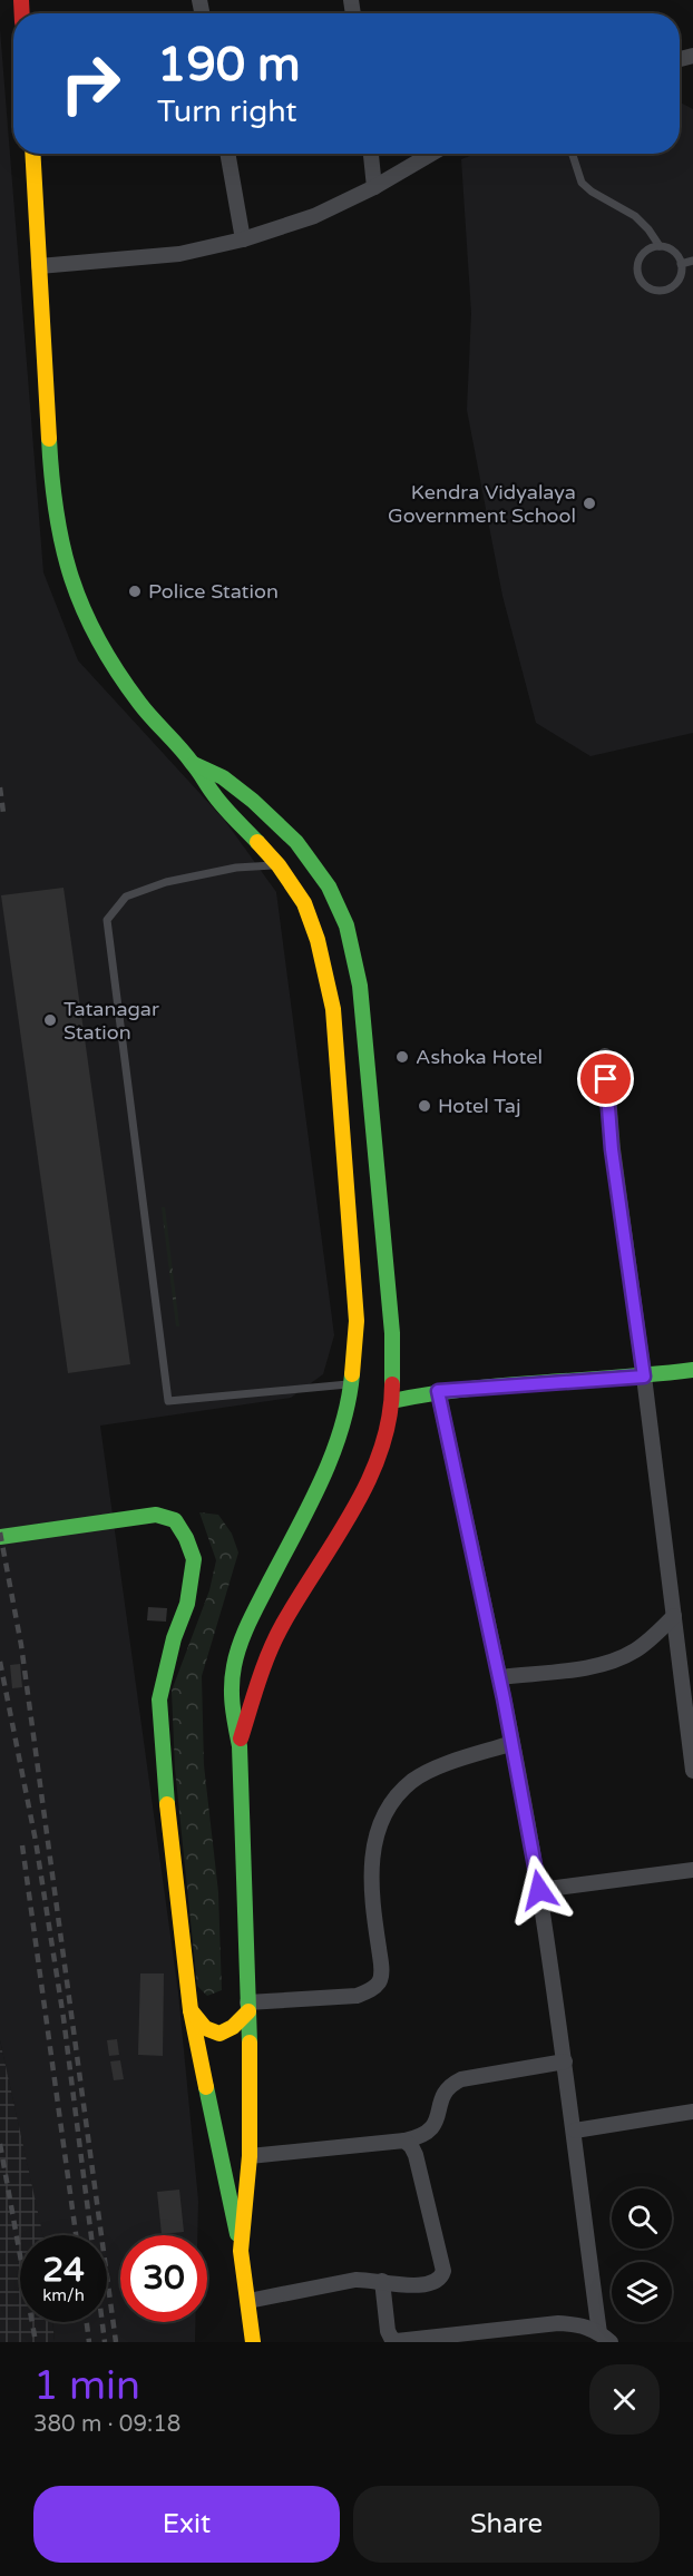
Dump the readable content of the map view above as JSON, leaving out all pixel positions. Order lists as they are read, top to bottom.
{
  "places": [
    "Kendra Vidyalaya Government School",
    "Police Station",
    "Tatanagar Station",
    "Ashoka Hotel",
    "Hotel Taj"
  ],
  "page": {
    "turn": ["190 m", "Turn right"],
    "speed": "24 km/h",
    "limit": "30",
    "heading": ["1 min", "380 m · 09:18"],
    "buttons": ["Exit", "Share"]
  }
}
